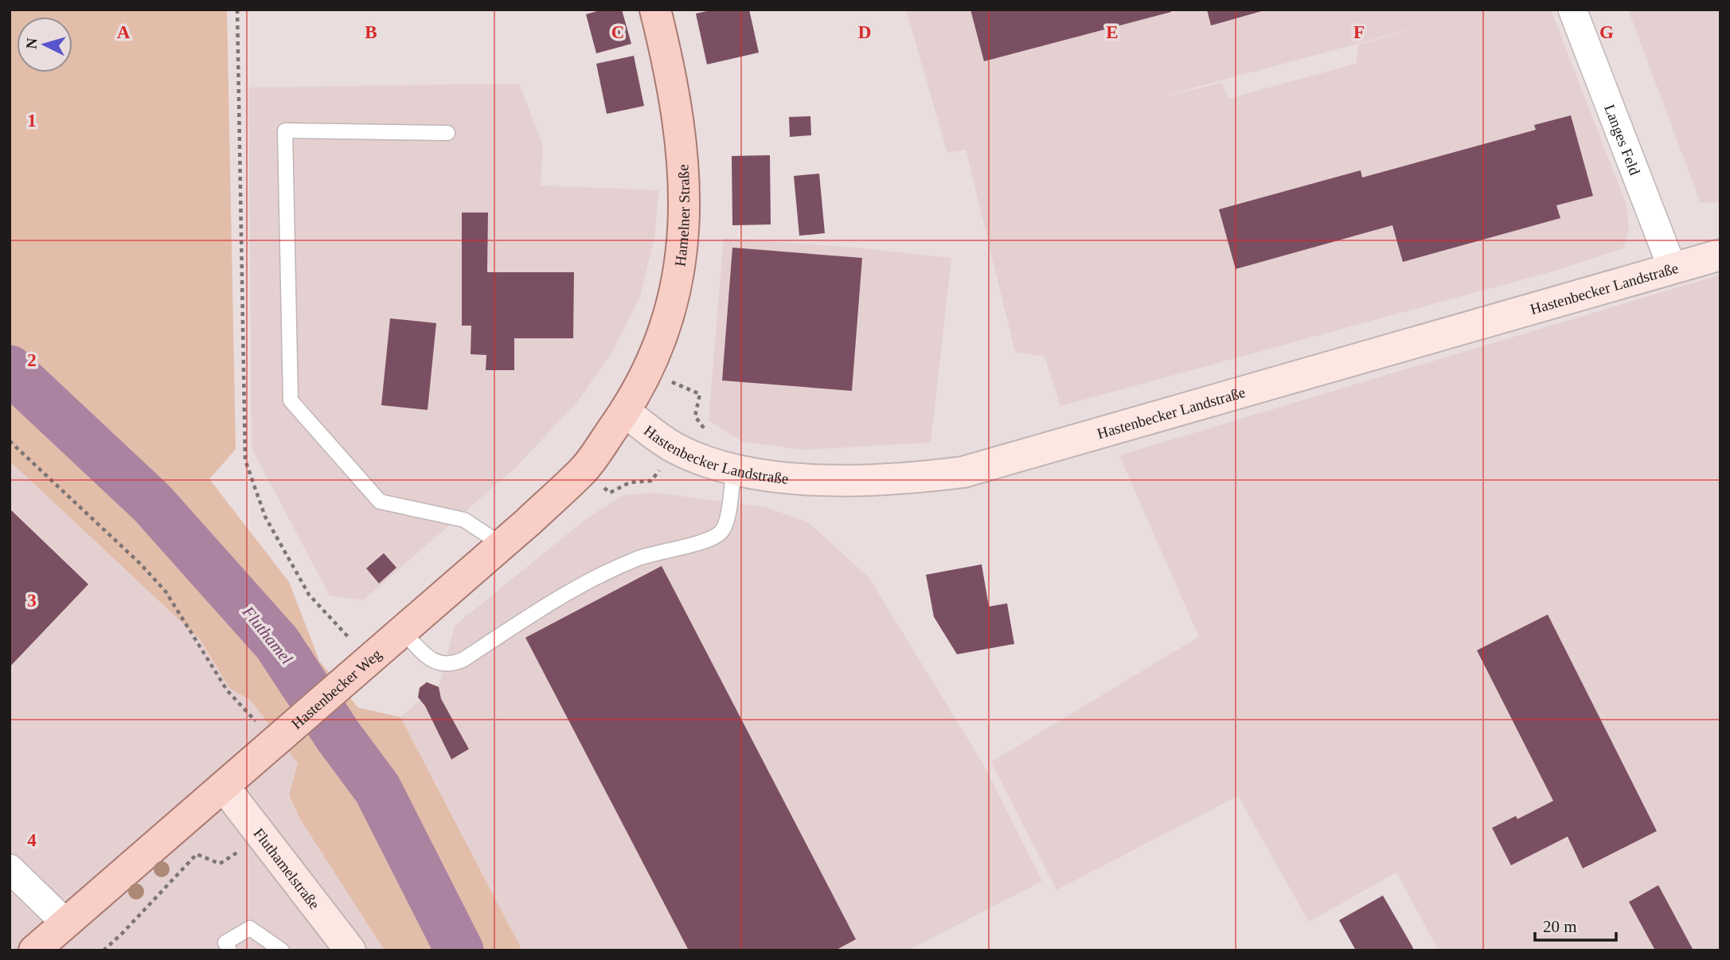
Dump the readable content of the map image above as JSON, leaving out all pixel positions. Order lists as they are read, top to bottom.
{
  "streets": {
    "main road": [
      "Hamelner Straße",
      "Hastenbecker Landstraße",
      "Hastenbecker Weg",
      "Fluthamelstraße"
    ],
    "street": ["Langes Feld"]
  },
  "crossings": [
    ["Langes Feld", "Hastenbecker Landstraße"],
    ["Hamelner Straße", "Hastenbecker Landstraße"],
    ["Hamelner Straße", "Hastenbecker Weg"],
    ["Hastenbecker Landstraße", "Hastenbecker Weg"],
    ["Hastenbecker Weg", "Fluthamelstraße"]
  ],
  "water": ["Fluthamel"],
  "scale_bar": "20 m",
  "north": "left",
  "grid": {
    "columns": [
      "A",
      "B",
      "C",
      "D",
      "E",
      "F",
      "G"
    ],
    "rows": [
      "1",
      "2",
      "3",
      "4"
    ]
  }
}
